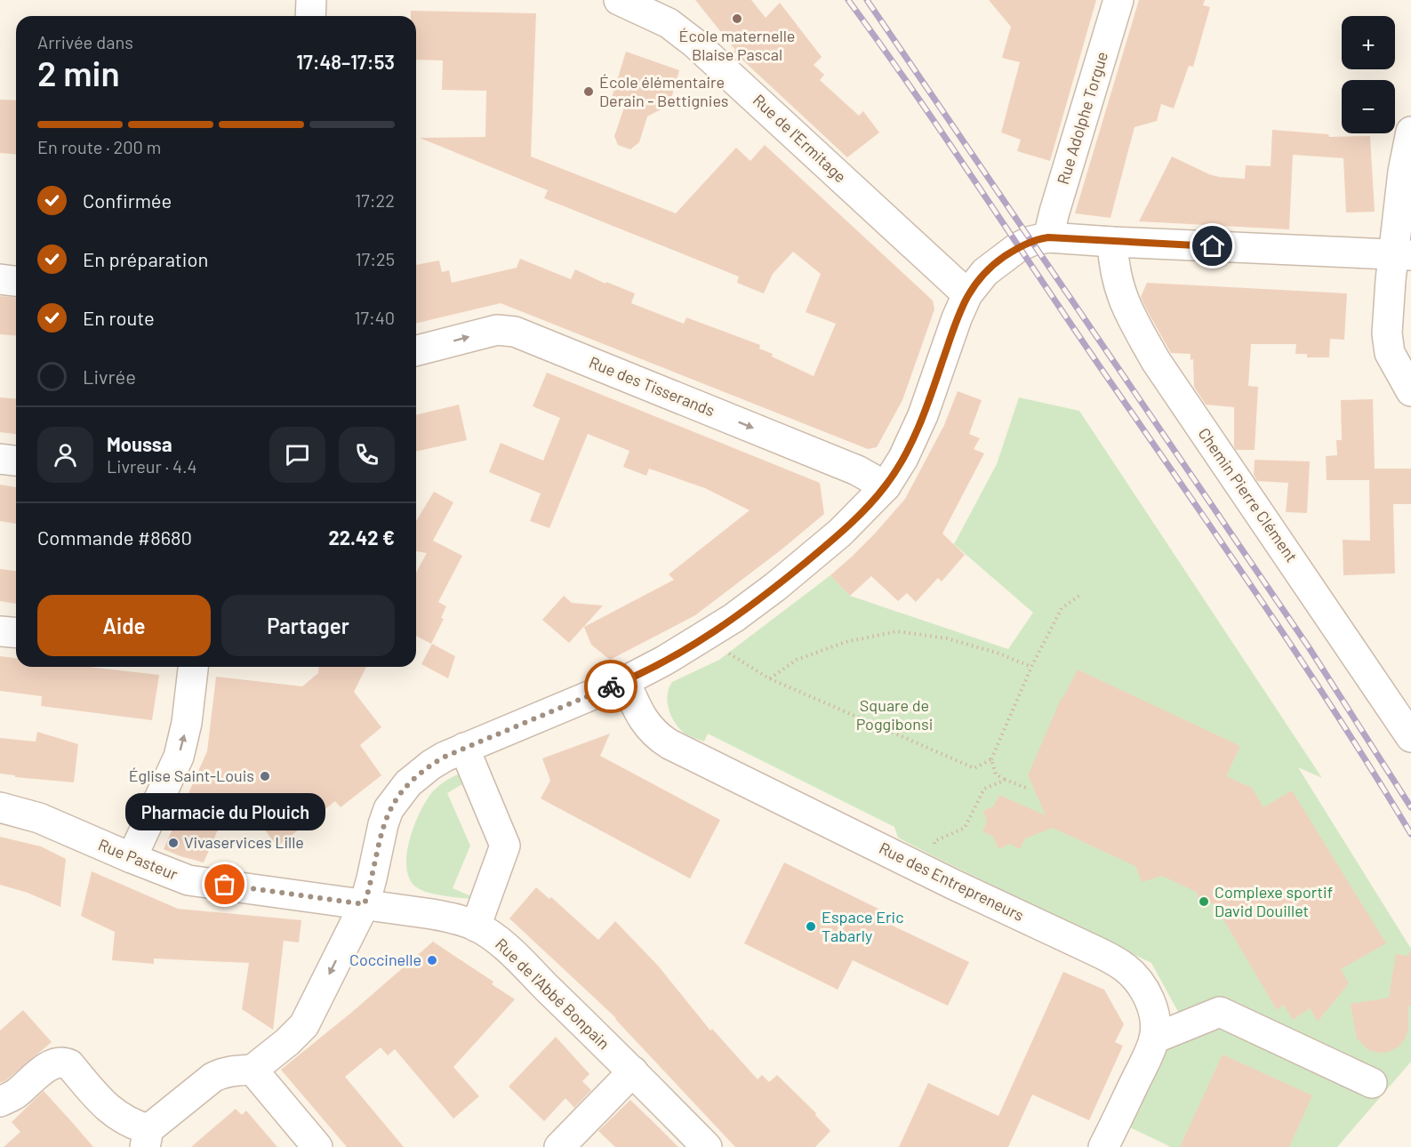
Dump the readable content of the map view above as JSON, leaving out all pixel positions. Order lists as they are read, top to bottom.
{
  "streets": {
    "street": [
      "Rue Adolphe Torgue",
      "Rue de l'Ermitage",
      "Rue des Tisserands",
      "Chemin Pierre Clément",
      "Rue Pasteur",
      "Rue des Entrepreneurs",
      "Rue de l'Abbé Bonpain"
    ]
  },
  "crossings": [
    ["Rue Pasteur", "Rue de l'Abbé Bonpain"]
  ],
  "one_way": ["Rue des Tisserands"],
  "parks": ["Square de Poggibonsi"],
  "places": [
    "École maternelle Blaise Pascal",
    "École élémentaire Derain - Bettignies",
    "Église Saint-Louis",
    "Vivaservices Lille",
    "Pharmacie du Plouich",
    "Complexe sportif David Douillet",
    "Espace Eric Tabarly",
    "Coccinelle"
  ],
  "page": {
    "map_buttons": ["+", "−"],
    "heading": ["2 min", "Arrivée dans", "17:48–17:53"],
    "panel": [
      "Moussa",
      "Livreur · 4.4",
      "Commande #8680",
      "22.42 €"
    ],
    "bar": "En route · 200 m",
    "list": [
      ["Confirmée", "17:22"],
      ["En préparation", "17:25"],
      ["En route", "17:40"],
      "Livrée"
    ],
    "buttons": ["Aide", "Partager"],
    "bubble": "Pharmacie du Plouich"
  }
}
